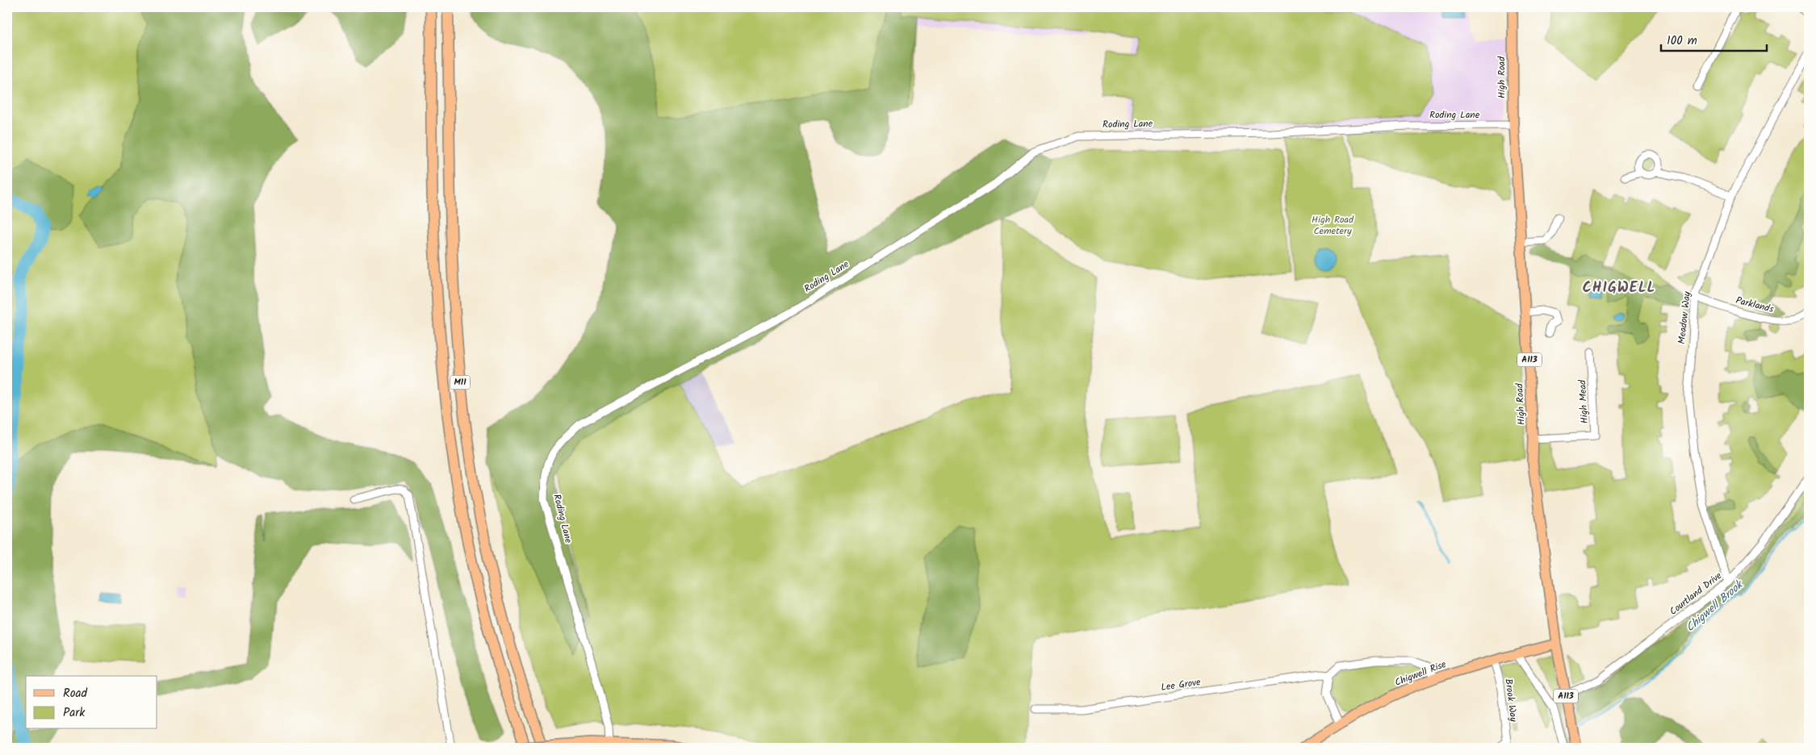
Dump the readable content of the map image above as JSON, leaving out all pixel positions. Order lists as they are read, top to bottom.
{
  "streets": {
    "highway": ["M11"],
    "main road": ["High Road", "A113", "Chigwell Rise"],
    "street": [
      "Roding Lane",
      "Parklands",
      "Meadow Way",
      "High Mead",
      "Courtland Drive",
      "Lee Grove",
      "Brook Way"
    ]
  },
  "crossings": [
    ["High Road", "Roding Lane"],
    ["High Road", "High Mead"],
    ["High Road", "Courtland Drive"],
    ["High Road", "Chigwell Rise"],
    ["Parklands", "Meadow Way"],
    ["Meadow Way", "Courtland Drive"],
    ["Chigwell Rise", "Lee Grove"],
    ["Chigwell Rise", "Brook Way"]
  ],
  "districts": ["CHIGWELL"],
  "water": ["Chigwell Brook"],
  "parks": ["High Road Cemetery"],
  "legend": ["Road", "Park"],
  "scale_bar": "100 m"
}
